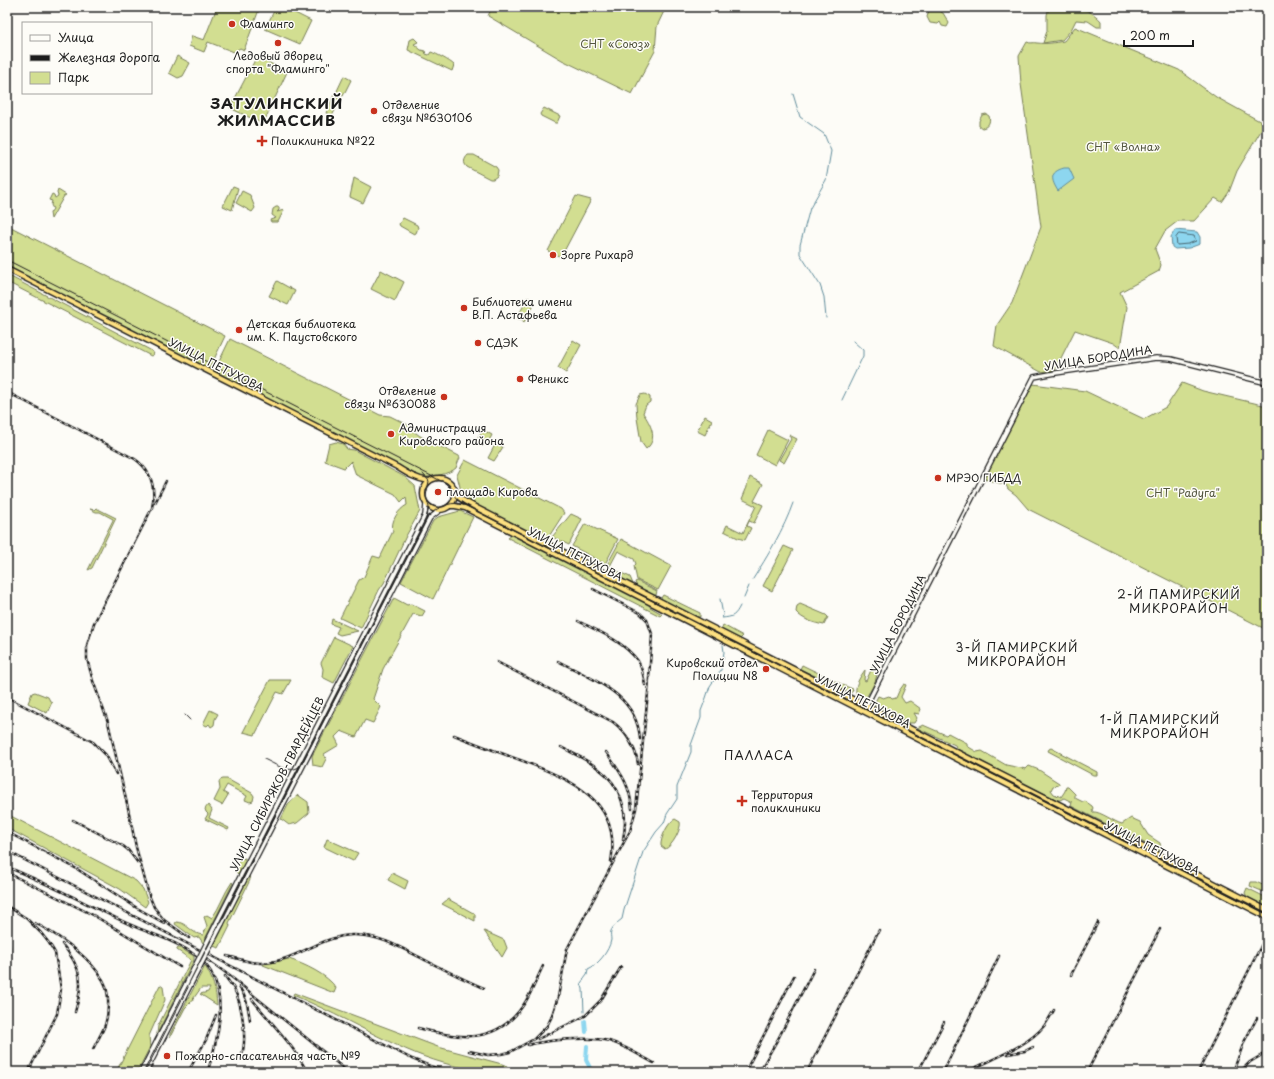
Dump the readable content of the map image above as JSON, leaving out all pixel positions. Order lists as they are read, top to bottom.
{
  "streets": {
    "highway": ["УЛИЦА ПЕТУХОВА"],
    "main road": ["УЛИЦА БОРОДИНА", "УЛИЦА СИБИРЯКОВ-ГВАРДЕЙЦЕВ"]
  },
  "crossings": [
    ["УЛИЦА БОРОДИНА", "УЛИЦА ПЕТУХОВА"],
    ["УЛИЦА ПЕТУХОВА", "УЛИЦА СИБИРЯКОВ-ГВАРДЕЙЦЕВ"]
  ],
  "districts": [
    "ЗАТУЛИНСКИЙ ЖИЛМАССИВ",
    "2-Й ПАМИРСКИЙ МИКРОРАЙОН",
    "3-Й ПАМИРСКИЙ МИКРОРАЙОН",
    "1-Й ПАМИРСКИЙ МИКРОРАЙОН",
    "ПАЛЛАСА"
  ],
  "parks": ["СНТ «Союз»", "СНТ «Волна»", "СНТ \"Радуга\""],
  "places": {
    "other": [
      "Фламинго",
      "Ледовый дворец спорта \"Фламинго\"",
      "Отделение связи №630106",
      "Зорге Рихард",
      "Библиотека имени В.П. Астафьева",
      "Детская библиотека им. К. Паустовского",
      "СДЭК",
      "Феникс",
      "Отделение связи №630088",
      "Администрация Кировского района",
      "МРЭО ГИБДД",
      "площадь Кирова",
      "Кировский отдел Полиции N8",
      "Пожарно-спасательная часть №9"
    ],
    "health": ["Поликлиника №22", "Территория поликлиники"]
  },
  "legend": ["Улица", "Железная дорога", "Парк"],
  "scale_bar": "200 m"
}
